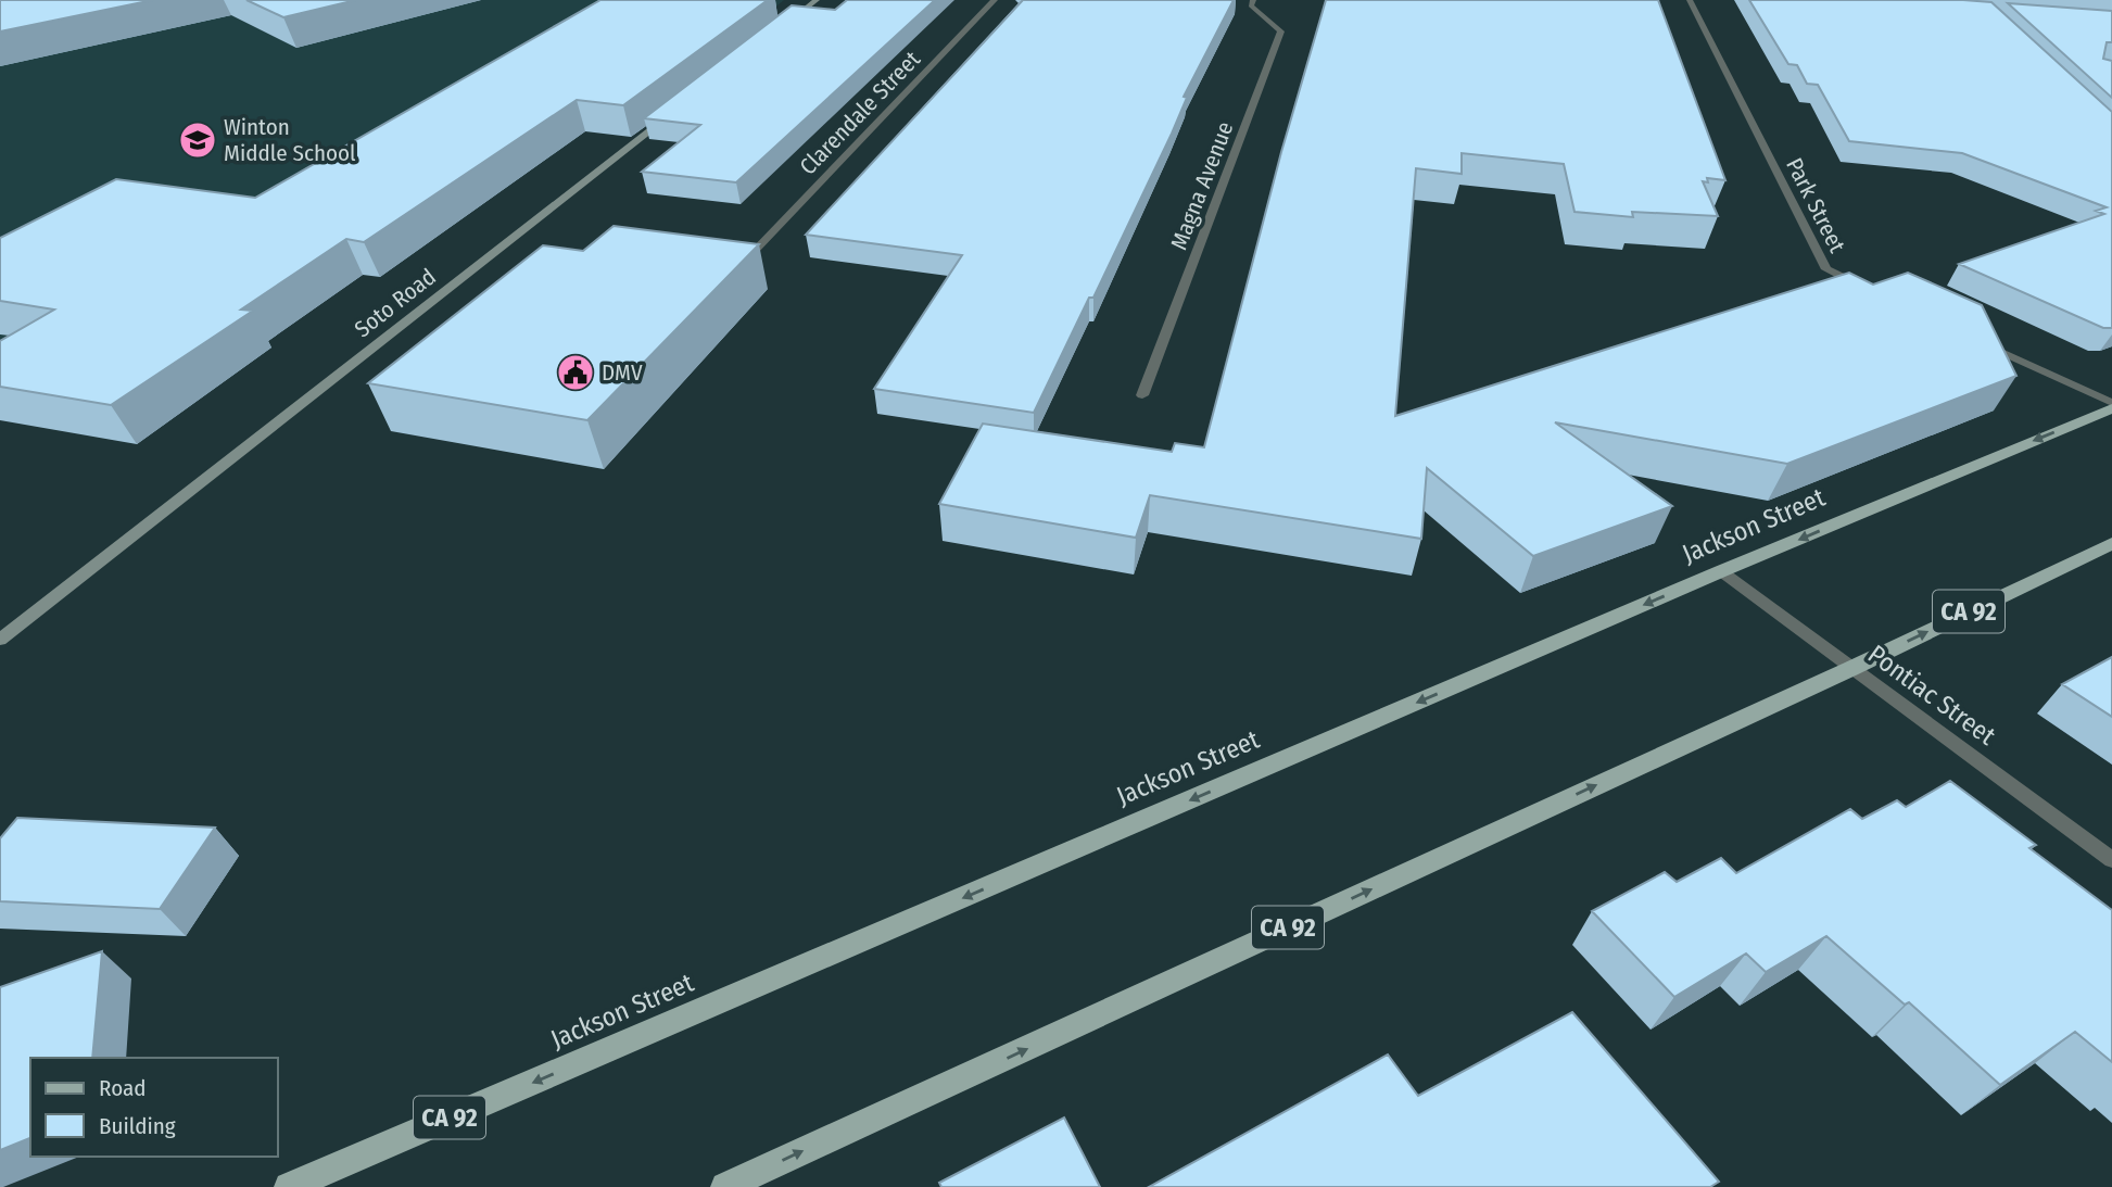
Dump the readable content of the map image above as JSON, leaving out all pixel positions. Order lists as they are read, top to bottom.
{
  "streets": {
    "main road": ["Jackson Street", "CA 92"],
    "street": [
      "Clarendale Street",
      "Magna Avenue",
      "Park Street",
      "Soto Road",
      "Pontiac Street"
    ]
  },
  "crossings": [
    ["Jackson Street", "Pontiac Street"],
    ["CA 92", "Pontiac Street"]
  ],
  "places": {
    "school or university": ["Winton Middle School"],
    "public building": ["DMV"]
  },
  "legend": ["Road", "Building"]
}
